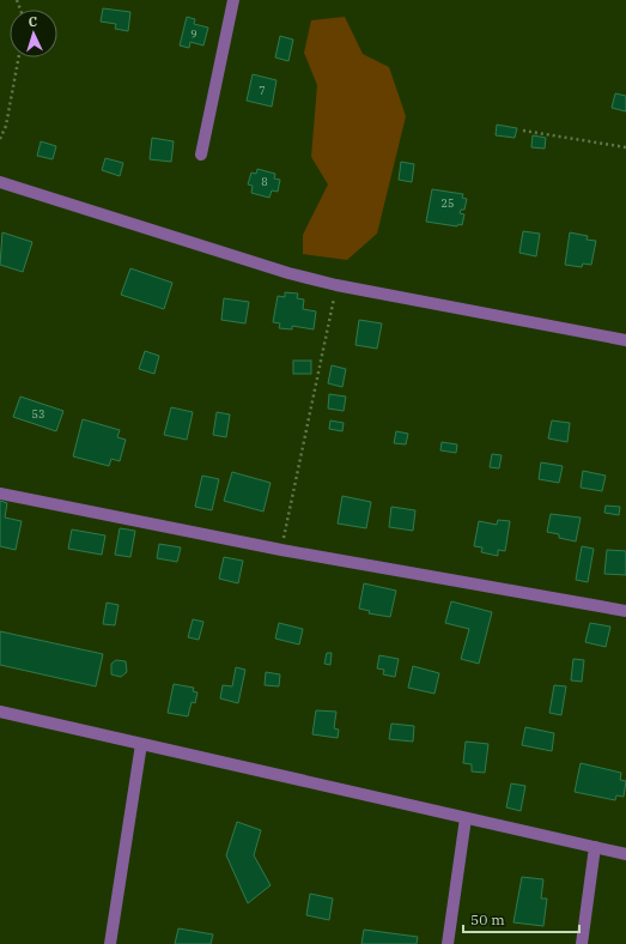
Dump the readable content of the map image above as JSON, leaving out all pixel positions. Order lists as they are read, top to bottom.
{
  "house_numbers": [
    "9",
    "7",
    "8",
    "25",
    "53"
  ],
  "scale_bar": "50 m",
  "north": "top"
}
